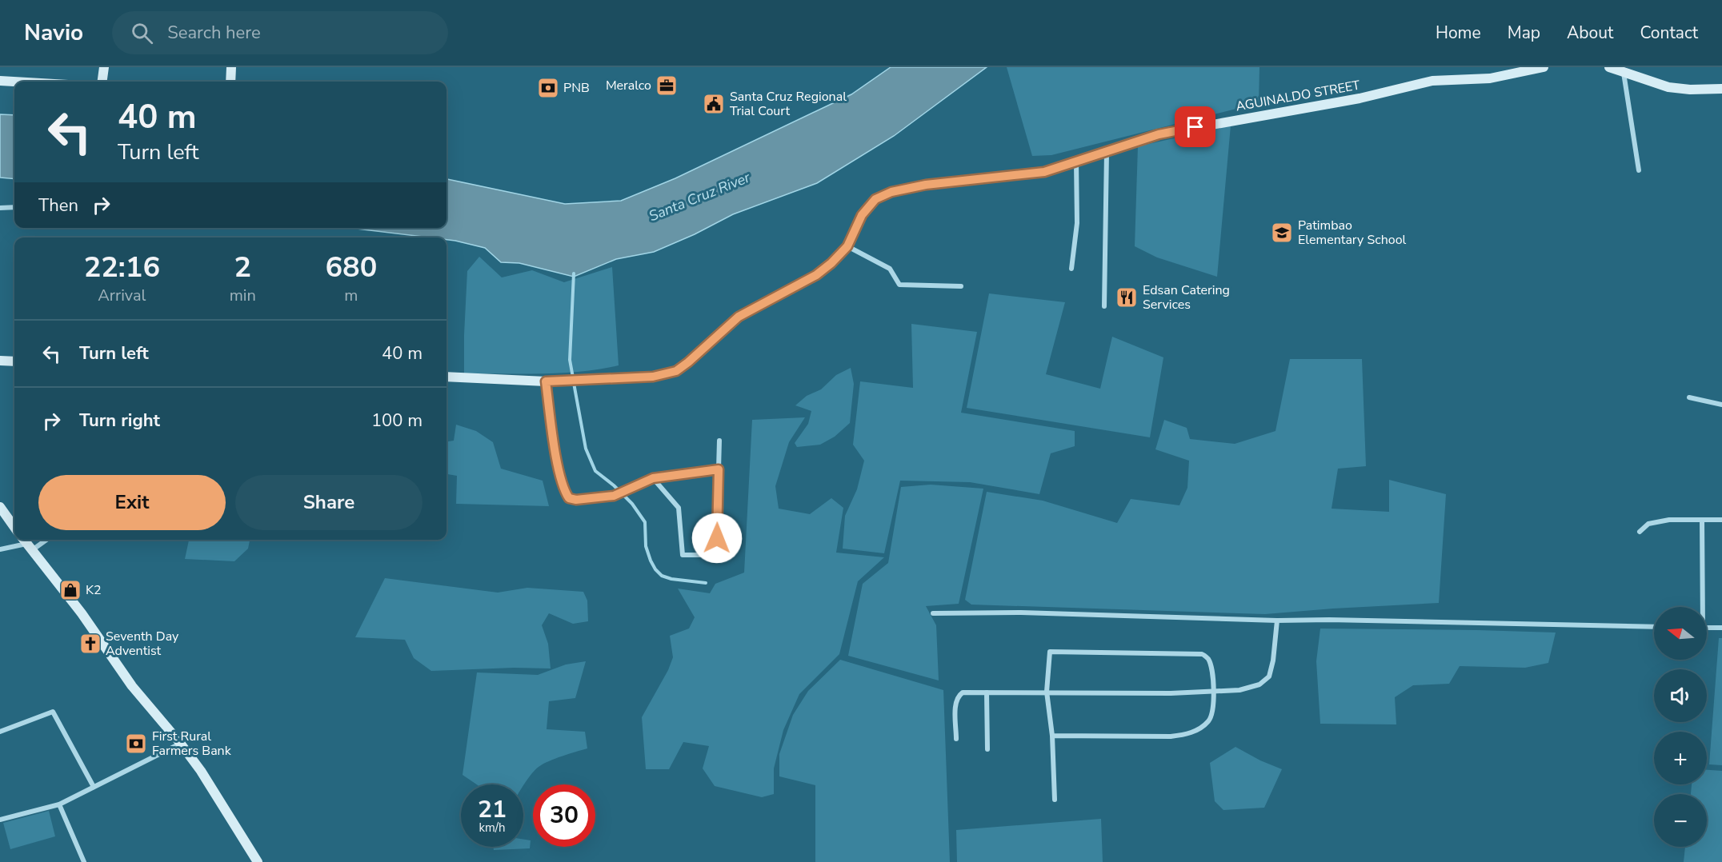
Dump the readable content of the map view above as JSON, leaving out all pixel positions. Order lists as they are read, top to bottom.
{
  "streets": {
    "street": ["AGUINALDO STREET"]
  },
  "water": ["Santa Cruz River"],
  "places": {
    "office": ["Meralco"],
    "bank": ["PNB", "First Rural Farmers Bank"],
    "public building": ["Santa Cruz Regional Trial Court"],
    "school or university": ["Patimbao Elementary School"],
    "restaurant": ["Edsan Catering Services"],
    "shop": ["K2"],
    "church": ["Seventh Day Adventist"]
  },
  "north": "left",
  "page": {
    "header": "Navio",
    "search": "Search here",
    "nav": [
      "Home",
      "Map",
      "About",
      "Contact"
    ],
    "turn": ["40 m", "Turn left"],
    "then": "Then",
    "eta": [
      "22:16",
      "Arrival",
      "2",
      "min",
      "680",
      "m"
    ],
    "list": [
      {
        "name": "Turn left",
        "value": "40 m"
      },
      {
        "name": "Turn right",
        "value": "100 m"
      }
    ],
    "buttons": ["Exit", "Share"],
    "map_buttons": ["+", "−"],
    "speed": "21 km/h",
    "limit": "30"
  }
}
